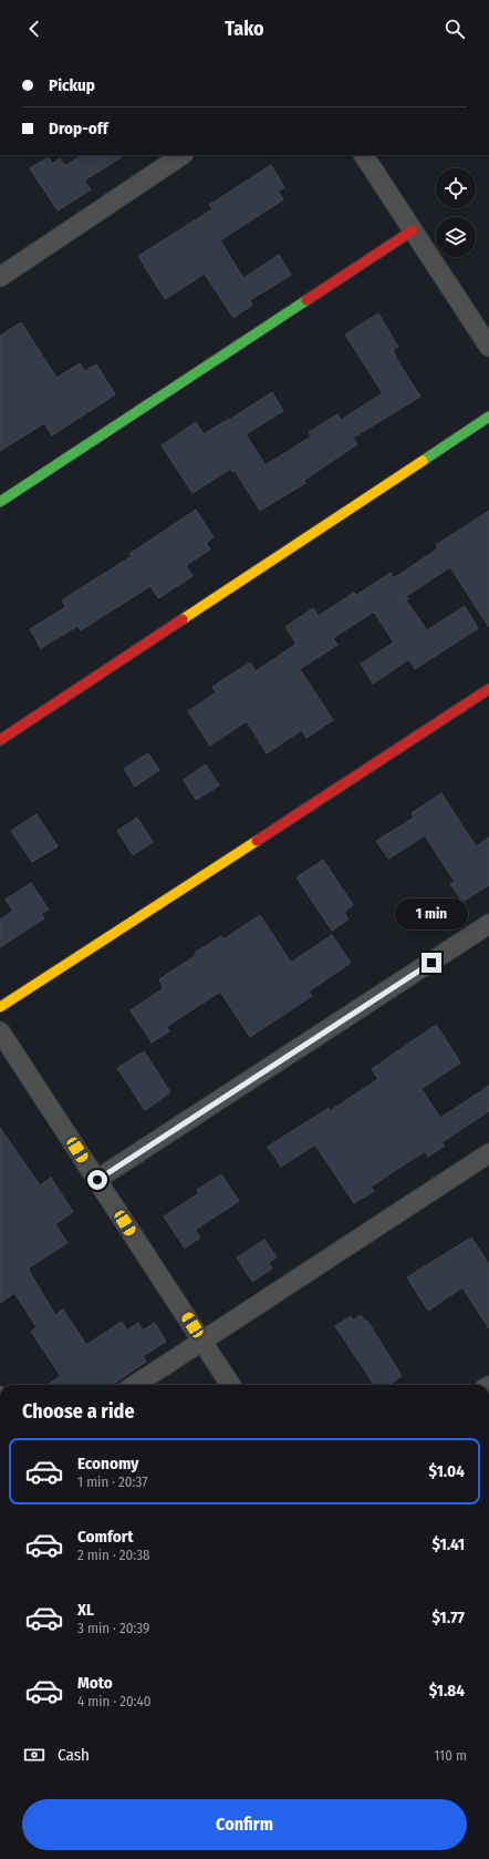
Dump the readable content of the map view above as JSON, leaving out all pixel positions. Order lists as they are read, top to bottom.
{
  "page": {
    "header": "Tako",
    "banner": ["Pickup", "Drop-off"],
    "bubble": "1 min",
    "heading": "Choose a ride",
    "list": [
      {
        "name": "Economy",
        "note": "1 min · 20:37",
        "value": "$1.04"
      },
      {
        "name": "Comfort",
        "note": "2 min · 20:38",
        "value": "$1.41"
      },
      {
        "name": "XL",
        "note": "3 min · 20:39",
        "value": "$1.77"
      },
      {
        "name": "Moto",
        "note": "4 min · 20:40",
        "value": "$1.84"
      }
    ],
    "pay": ["Cash", "110 m"],
    "buttons": "Confirm"
  }
}
